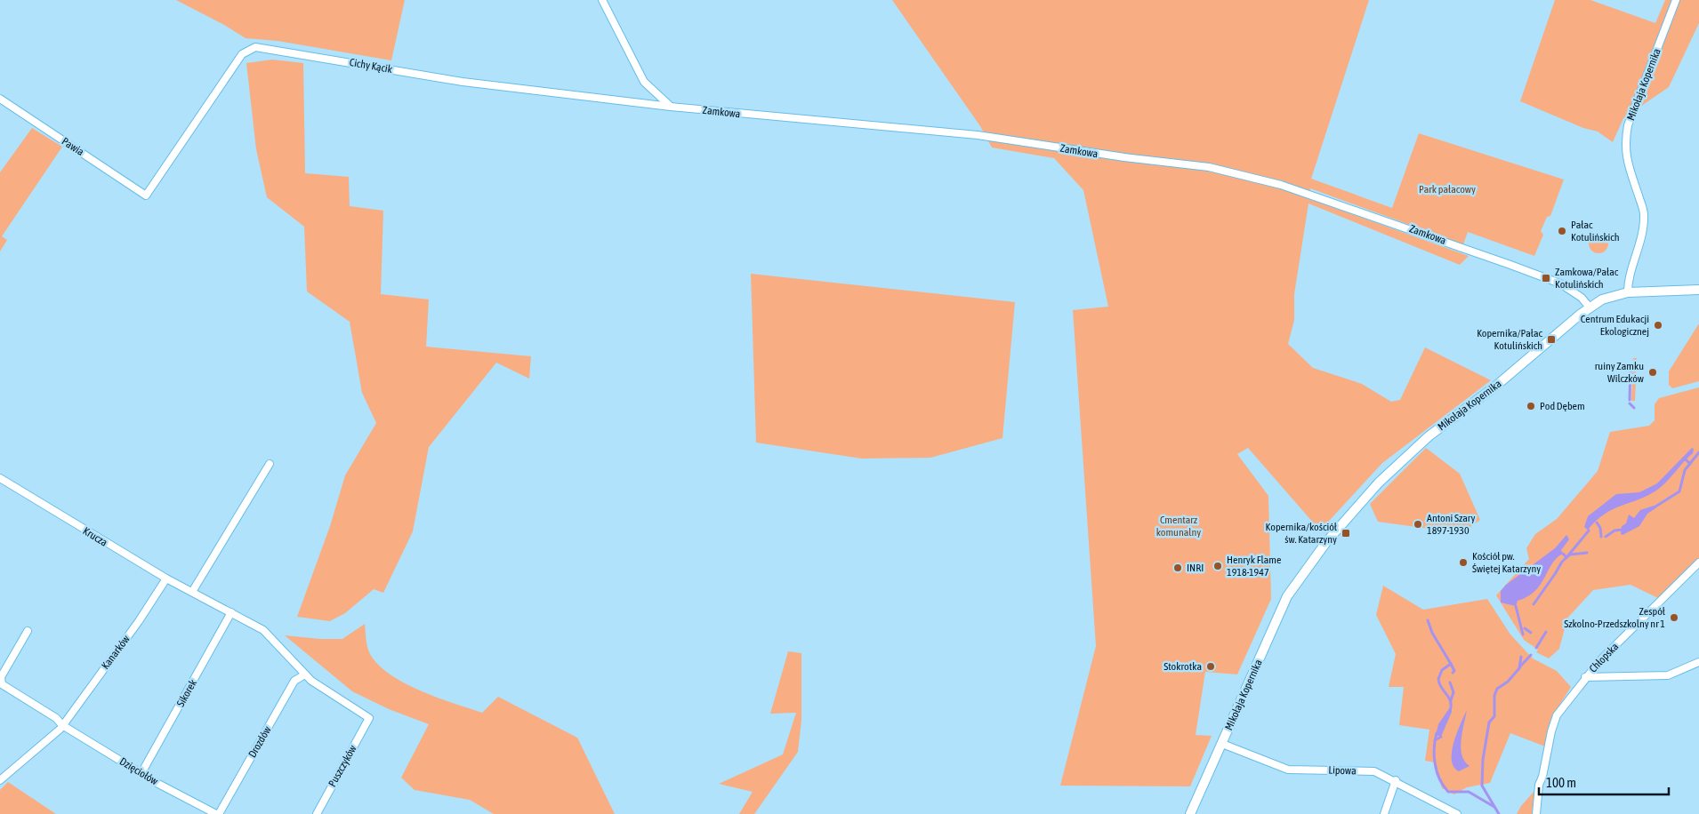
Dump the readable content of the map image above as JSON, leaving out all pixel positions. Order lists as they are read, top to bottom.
{
  "streets": {
    "street": [
      "Cichy Kącik",
      "Mikołaja Kopernika",
      "Zamkowa",
      "Pawia",
      "Krucza",
      "Kanarków",
      "Chłopska",
      "Sikorek",
      "Drozdów",
      "Puszczyków",
      "Lipowa",
      "Dzięciołów"
    ]
  },
  "crossings": [
    ["Cichy Kącik", "Zamkowa"],
    ["Cichy Kącik", "Pawia"],
    ["Mikołaja Kopernika", "Zamkowa"],
    ["Mikołaja Kopernika", "Lipowa"],
    ["Krucza", "Kanarków"],
    ["Krucza", "Sikorek"],
    ["Krucza", "Drozdów"],
    ["Krucza", "Puszczyków"],
    ["Kanarków", "Dzięciołów"],
    ["Sikorek", "Dzięciołów"],
    ["Drozdów", "Dzięciołów"]
  ],
  "parks": ["Park pałacowy", "Cmentarz komunalny"],
  "places": {
    "other": [
      "Pałac Kotulińskich",
      "Centrum Edukacji Ekologicznej",
      "ruiny Zamku Wilczków",
      "Pod Dębem",
      "Antoni Szary 1897-1930",
      "Kościół pw. Świętej Katarzyny",
      "Henryk Flame 1918-1947",
      "INRI",
      "Zespół Szkolno-Przedszkolny nr 1",
      "Stokrotka"
    ],
    "transit": ["Zamkowa/Pałac Kotulińskich", "Kopernika/Pałac Kotulińskich", "Kopernika/kościół św. Katarzyny"]
  },
  "scale_bar": "100 m"
}
